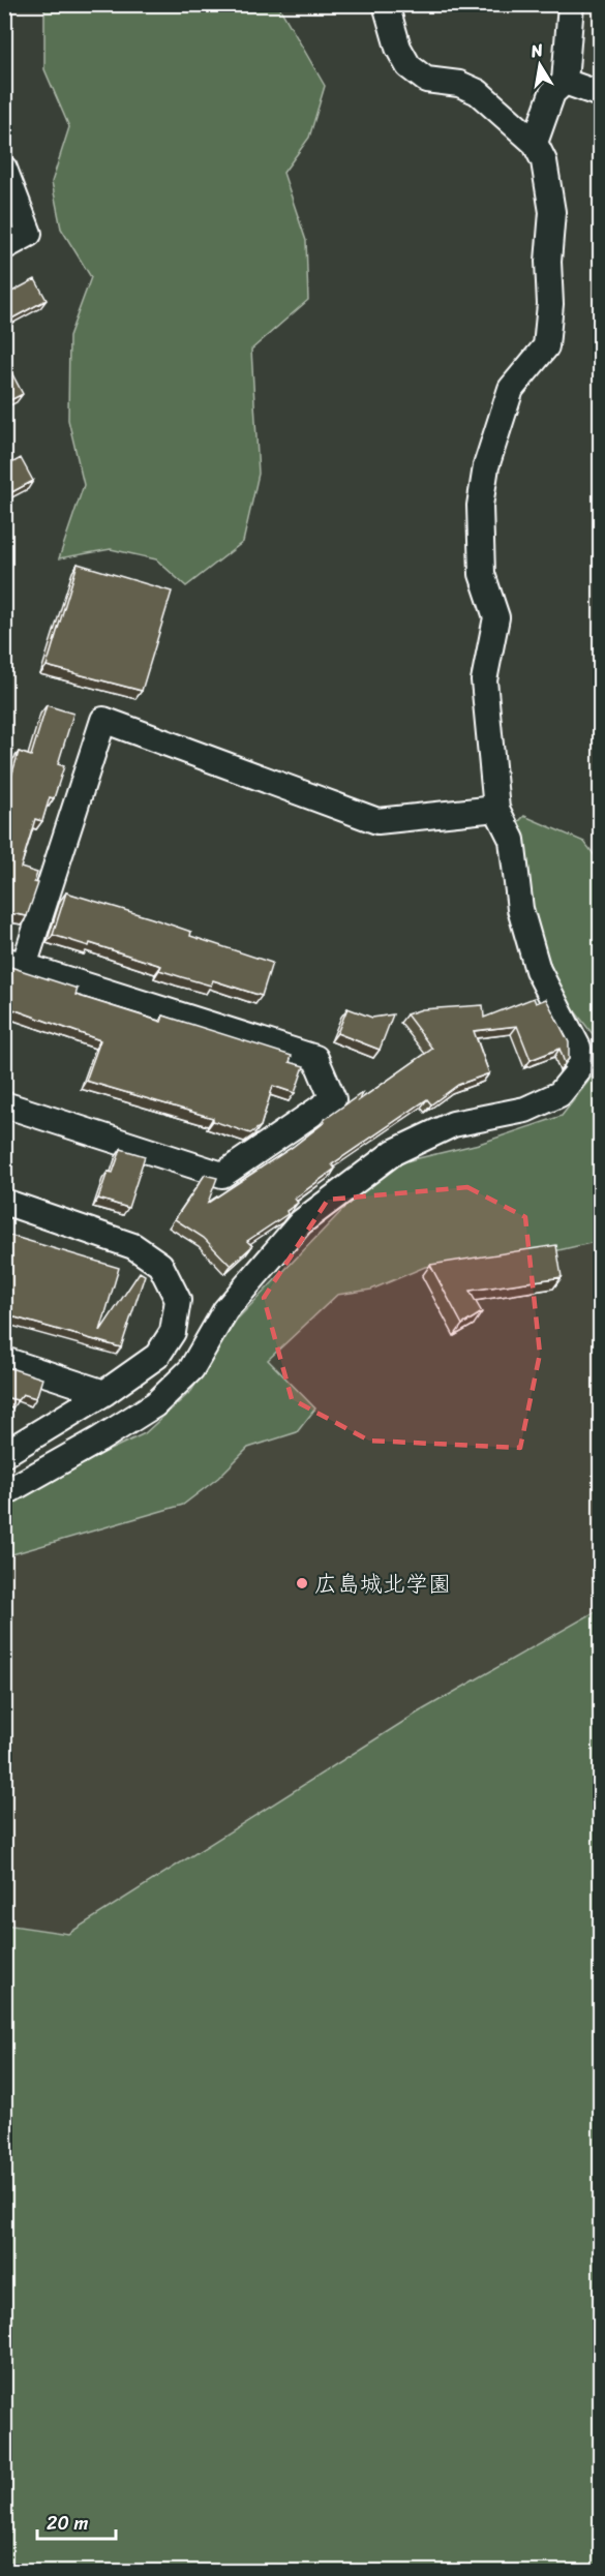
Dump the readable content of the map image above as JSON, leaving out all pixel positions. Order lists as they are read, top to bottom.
{
  "places": ["広島城北学園"],
  "scale_bar": "20 m",
  "north": "top"
}
